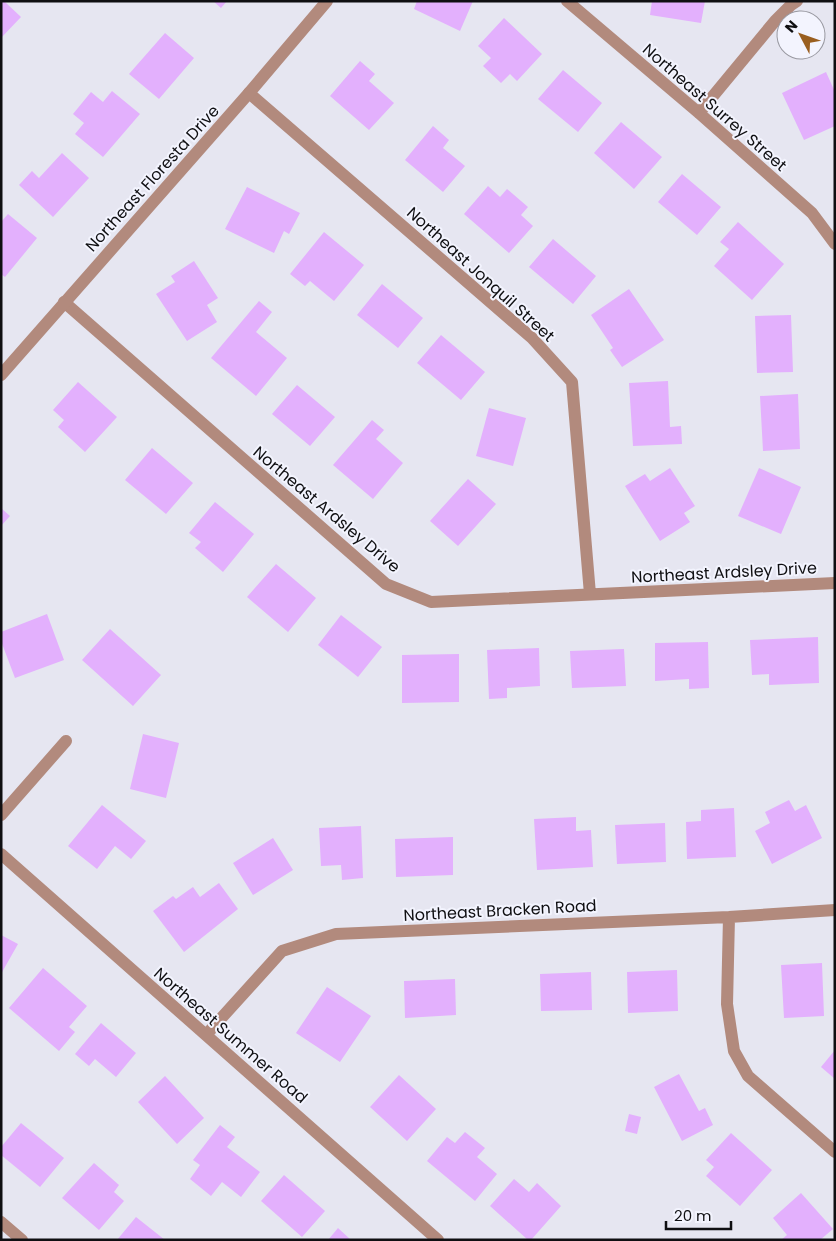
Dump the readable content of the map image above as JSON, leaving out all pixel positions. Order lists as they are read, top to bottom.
{
  "streets": {
    "street": [
      "Northeast Surrey Street",
      "Northeast Floresta Drive",
      "Northeast Jonquil Street",
      "Northeast Ardsley Drive",
      "Northeast Bracken Road",
      "Northeast Summer Road"
    ]
  },
  "crossings": [
    ["Northeast Floresta Drive", "Northeast Jonquil Street"],
    ["Northeast Floresta Drive", "Northeast Ardsley Drive"],
    ["Northeast Jonquil Street", "Northeast Ardsley Drive"],
    ["Northeast Bracken Road", "Northeast Summer Road"]
  ],
  "scale_bar": "20 m",
  "north": "top left"
}
